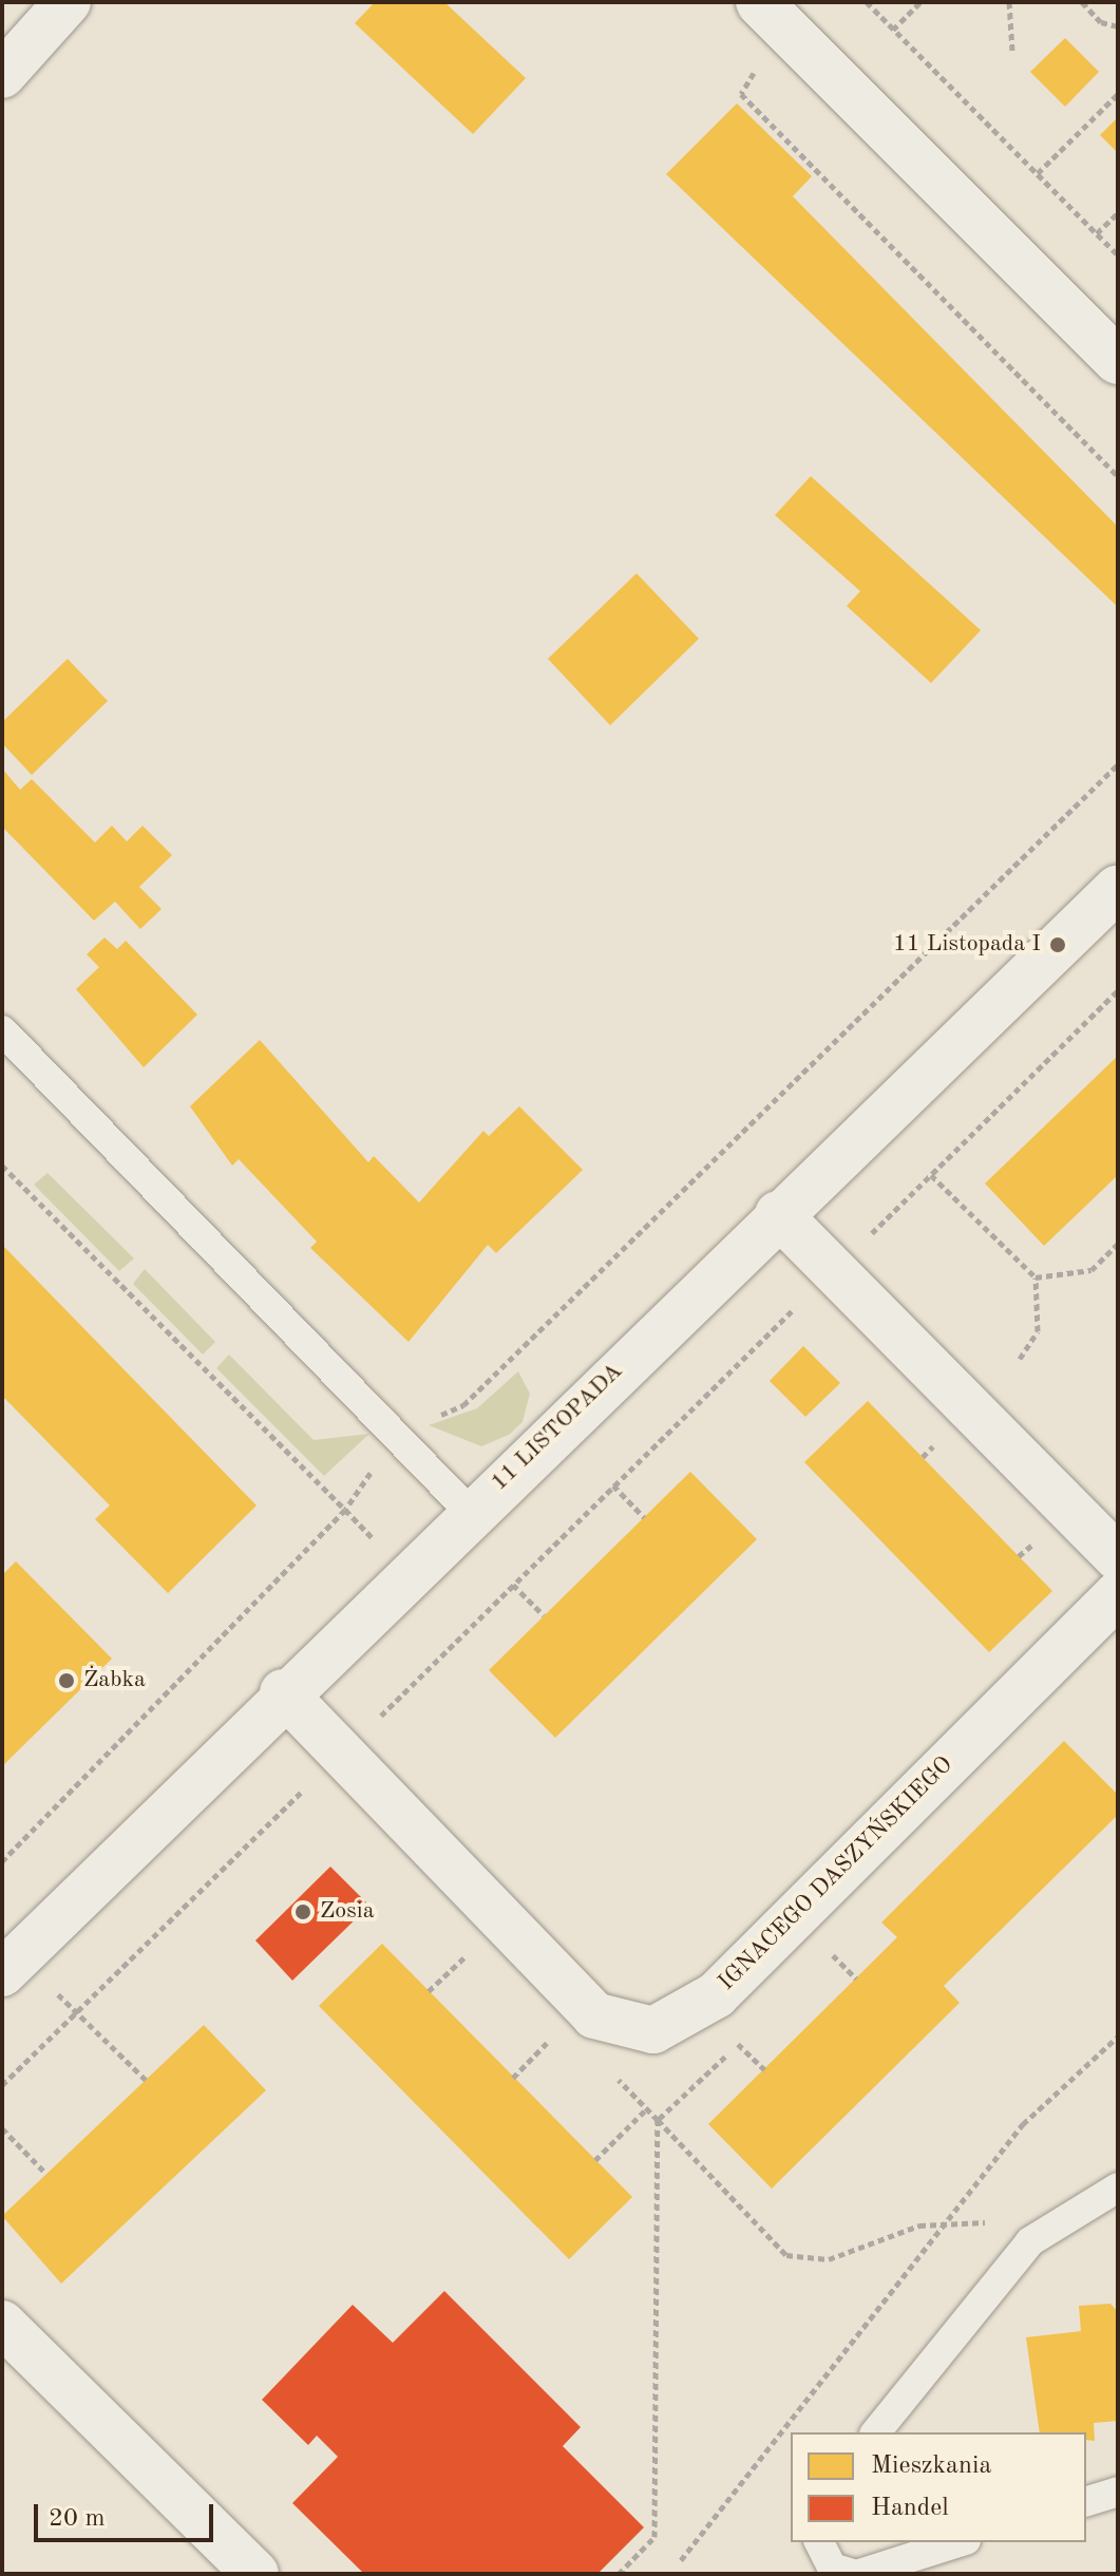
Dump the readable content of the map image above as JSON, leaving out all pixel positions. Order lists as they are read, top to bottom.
{
  "streets": {
    "street": ["11 LISTOPADA", "IGNACEGO DASZYŃSKIEGO"]
  },
  "crossings": [
    ["11 LISTOPADA", "IGNACEGO DASZYŃSKIEGO"]
  ],
  "places": ["11 Listopada I", "Żabka", "Zosia"],
  "legend": ["Mieszkania", "Handel"],
  "scale_bar": "20 m"
}
